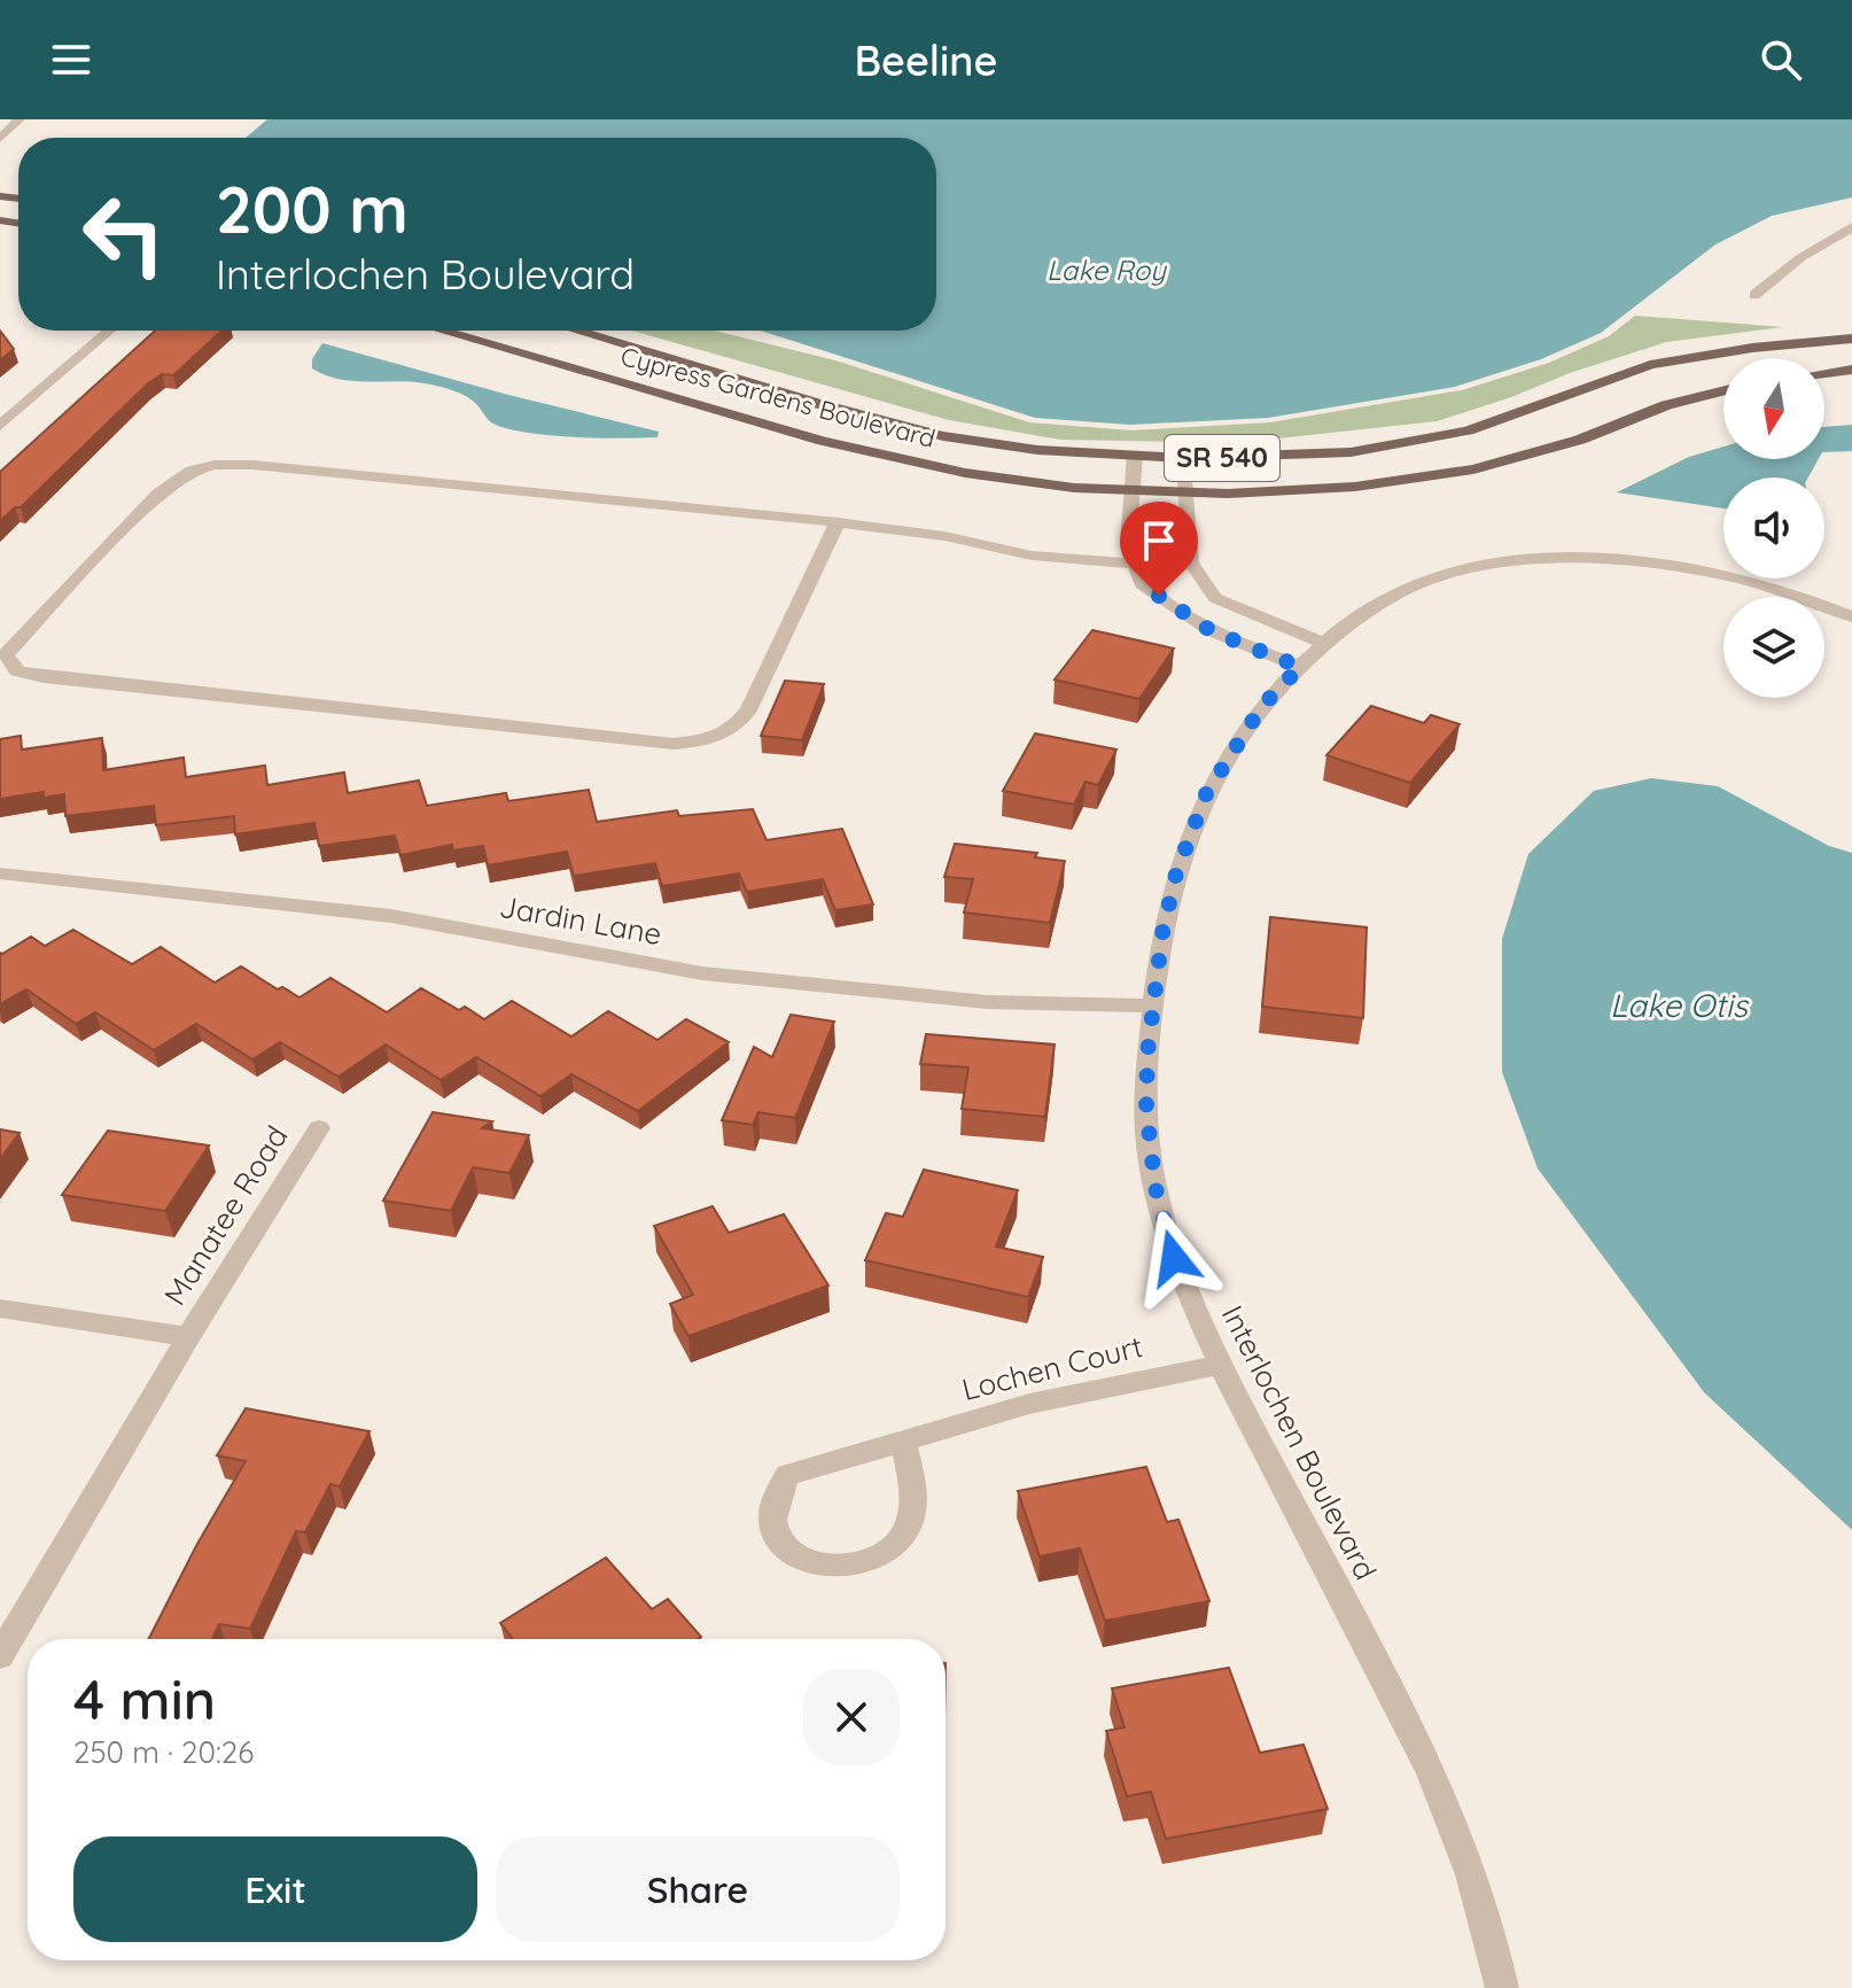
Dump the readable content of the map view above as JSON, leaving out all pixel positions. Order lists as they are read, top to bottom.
{
  "streets": {
    "main road": ["Cypress Gardens Boulevard", "SR 540"],
    "street": [
      "Jardin Lane",
      "Manatee Road",
      "Lochen Court",
      "Interlochen Boulevard"
    ]
  },
  "crossings": [
    ["Jardin Lane", "Interlochen Boulevard"],
    ["Lochen Court", "Interlochen Boulevard"]
  ],
  "water": ["Lake Roy", "Lake Otis"],
  "north": "bottom",
  "page": {
    "header": "Beeline",
    "turn": ["200 m", "Interlochen Boulevard"],
    "heading": ["4 min", "250 m · 20:26"],
    "buttons": ["Exit", "Share"]
  }
}
